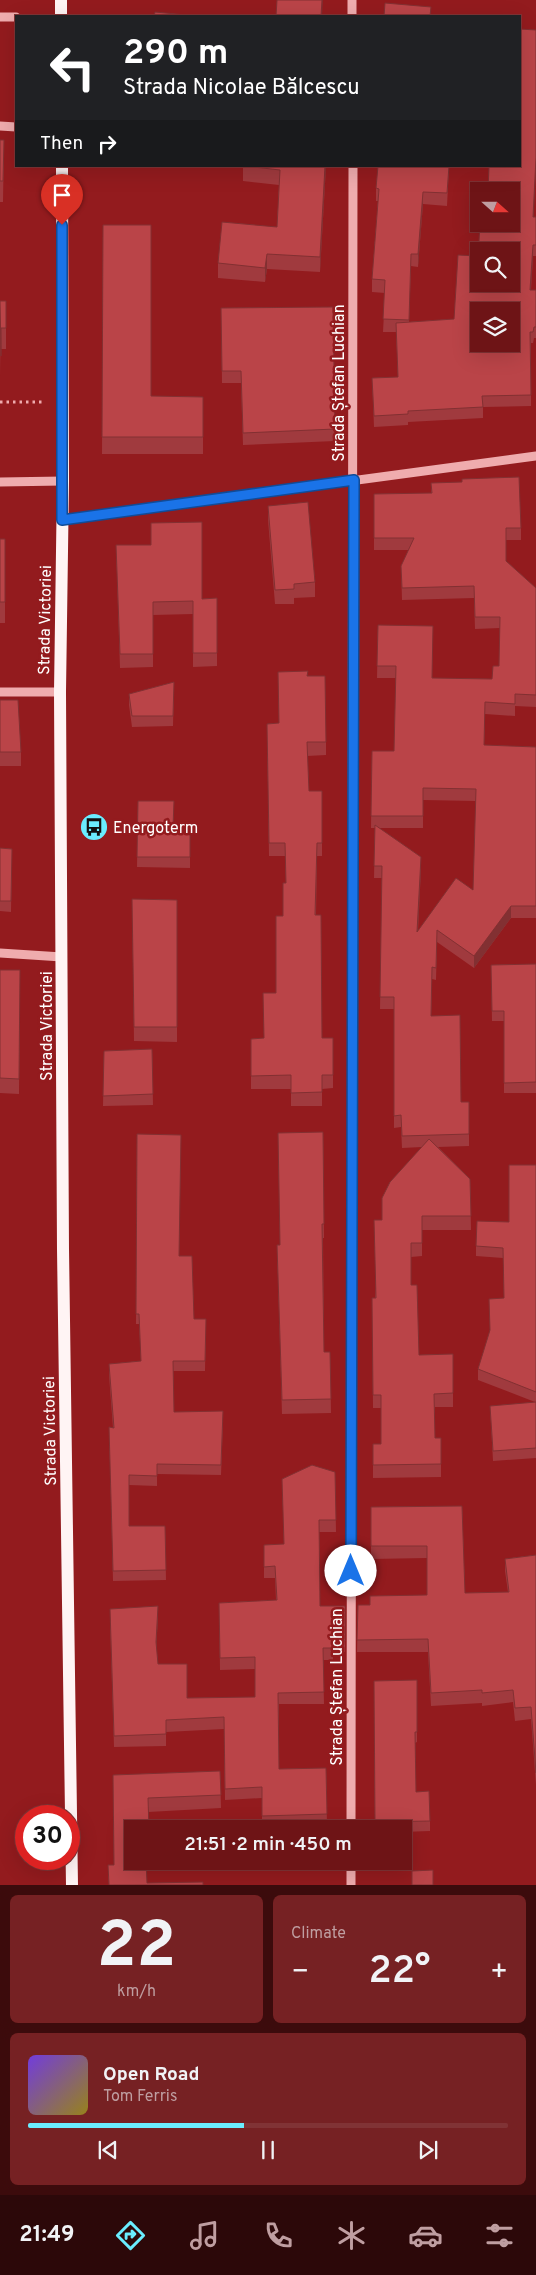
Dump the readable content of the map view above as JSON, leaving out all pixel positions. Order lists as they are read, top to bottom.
{
  "streets": {
    "main road": ["Strada Victoriei"],
    "street": ["Strada Ștefan Luchian"]
  },
  "places": {
    "bus stop": ["Energoterm"]
  },
  "north": "right",
  "page": {
    "turn": ["290 m", "Strada Nicolae Bălcescu"],
    "then": "Then",
    "limit": "30",
    "trip": "21:51 · 2 min · 450 m",
    "tile": [
      ["22", "km/h"],
      "Climate"
    ],
    "heat": ["−", "22°", "+"],
    "song": ["Open Road", "Tom Ferris"],
    "tabs": "21:49"
  }
}
